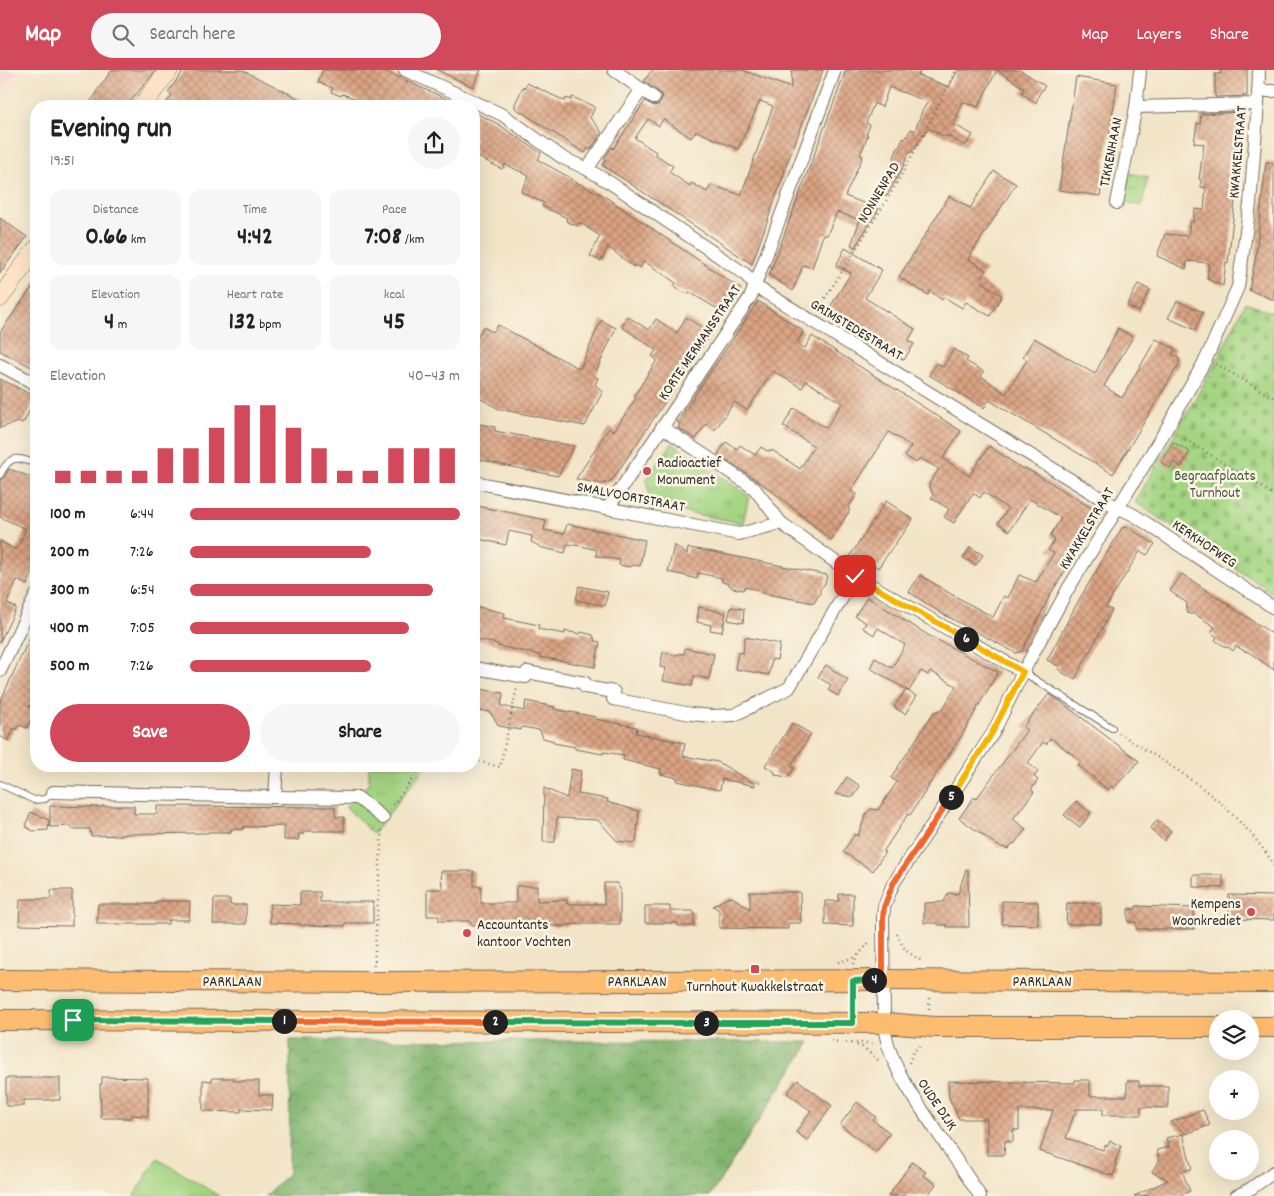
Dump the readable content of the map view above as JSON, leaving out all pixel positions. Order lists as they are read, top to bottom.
{
  "streets": {
    "main road": ["PARKLAAN"],
    "street": [
      "TIKKENHAAN",
      "KWAKKELSTRAAT",
      "GRIMSTEDESTRAAT",
      "KORTE MERMANSSTRAAT",
      "SMALVOORTSTRAAT",
      "KERKHOFWEG",
      "OUDE DIJK"
    ],
    "path": ["NONNENPAD"]
  },
  "crossings": [
    ["TIKKENHAAN", "KWAKKELSTRAAT"],
    ["KWAKKELSTRAAT", "GRIMSTEDESTRAAT"],
    ["KWAKKELSTRAAT", "KERKHOFWEG"],
    ["KWAKKELSTRAAT", "PARKLAAN"],
    ["KWAKKELSTRAAT", "OUDE DIJK"],
    ["NONNENPAD", "GRIMSTEDESTRAAT"],
    ["GRIMSTEDESTRAAT", "KORTE MERMANSSTRAAT"],
    ["GRIMSTEDESTRAAT", "KERKHOFWEG"],
    ["KORTE MERMANSSTRAAT", "SMALVOORTSTRAAT"],
    ["PARKLAAN", "OUDE DIJK"]
  ],
  "parks": ["Begraafplaats Turnhout"],
  "places": {
    "other": ["Radioactief Monument", "Kempens Woonkrediet", "Accountants kantoor Vochten"],
    "transit": ["Turnhout Kwakkelstraat"]
  },
  "page": {
    "header": "Map",
    "search": "Search here",
    "nav": ["Map", "Layers", "Share"],
    "heading": ["Evening run", "19:51"],
    "stats": [
      ["Distance", "0.66 km"],
      ["Time", "4:42"],
      ["Pace", "7:08 /km"],
      ["Elevation", "4 m"],
      ["Heart rate", "132 bpm"],
      ["kcal", "45"]
    ],
    "chart": ["Elevation", "40–43 m"],
    "list": [
      {
        "name": "100 m",
        "note": "6:44"
      },
      {
        "name": "200 m",
        "note": "7:26"
      },
      {
        "name": "300 m",
        "note": "6:54"
      },
      {
        "name": "400 m",
        "note": "7:05"
      },
      {
        "name": "500 m",
        "note": "7:26"
      }
    ],
    "pins": [
      "6",
      "5",
      "4",
      "1",
      "2",
      "3"
    ],
    "buttons": ["Save", "Share"],
    "map_buttons": ["+", "−"]
  }
}
